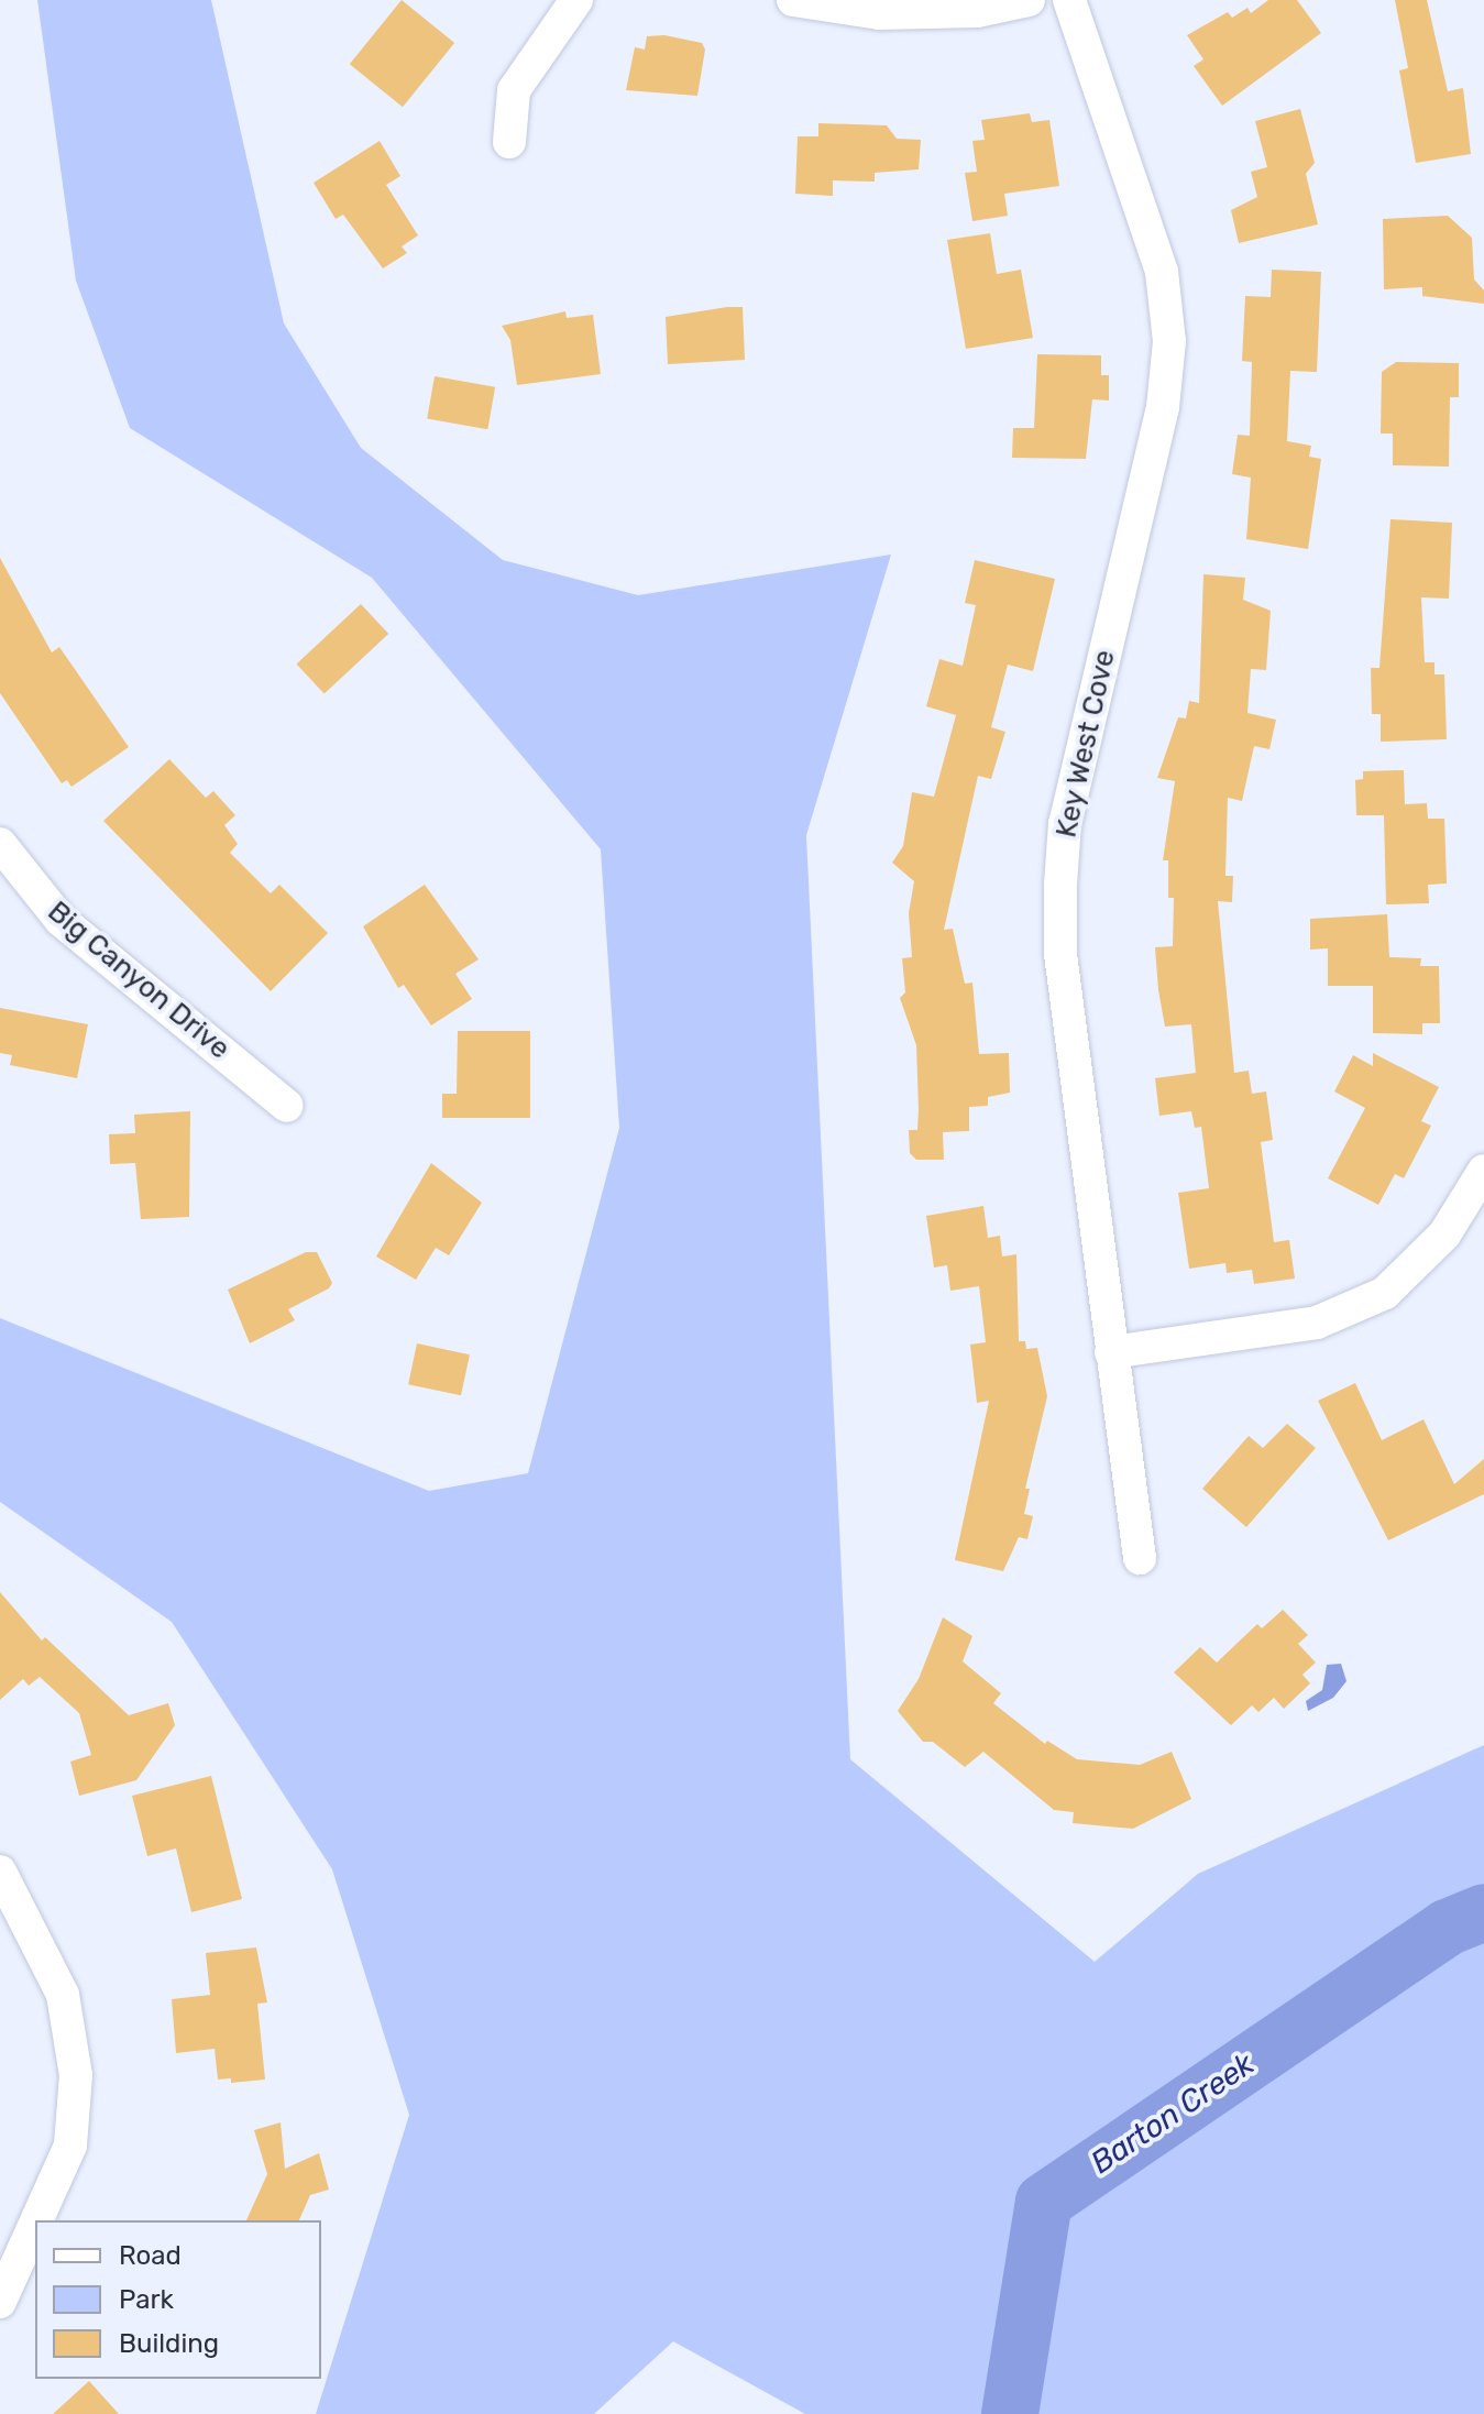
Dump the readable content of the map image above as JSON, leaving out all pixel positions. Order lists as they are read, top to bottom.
{
  "streets": {
    "street": ["Key West Cove", "Big Canyon Drive"]
  },
  "water": ["Barton Creek"],
  "legend": ["Road", "Park", "Building"]
}
